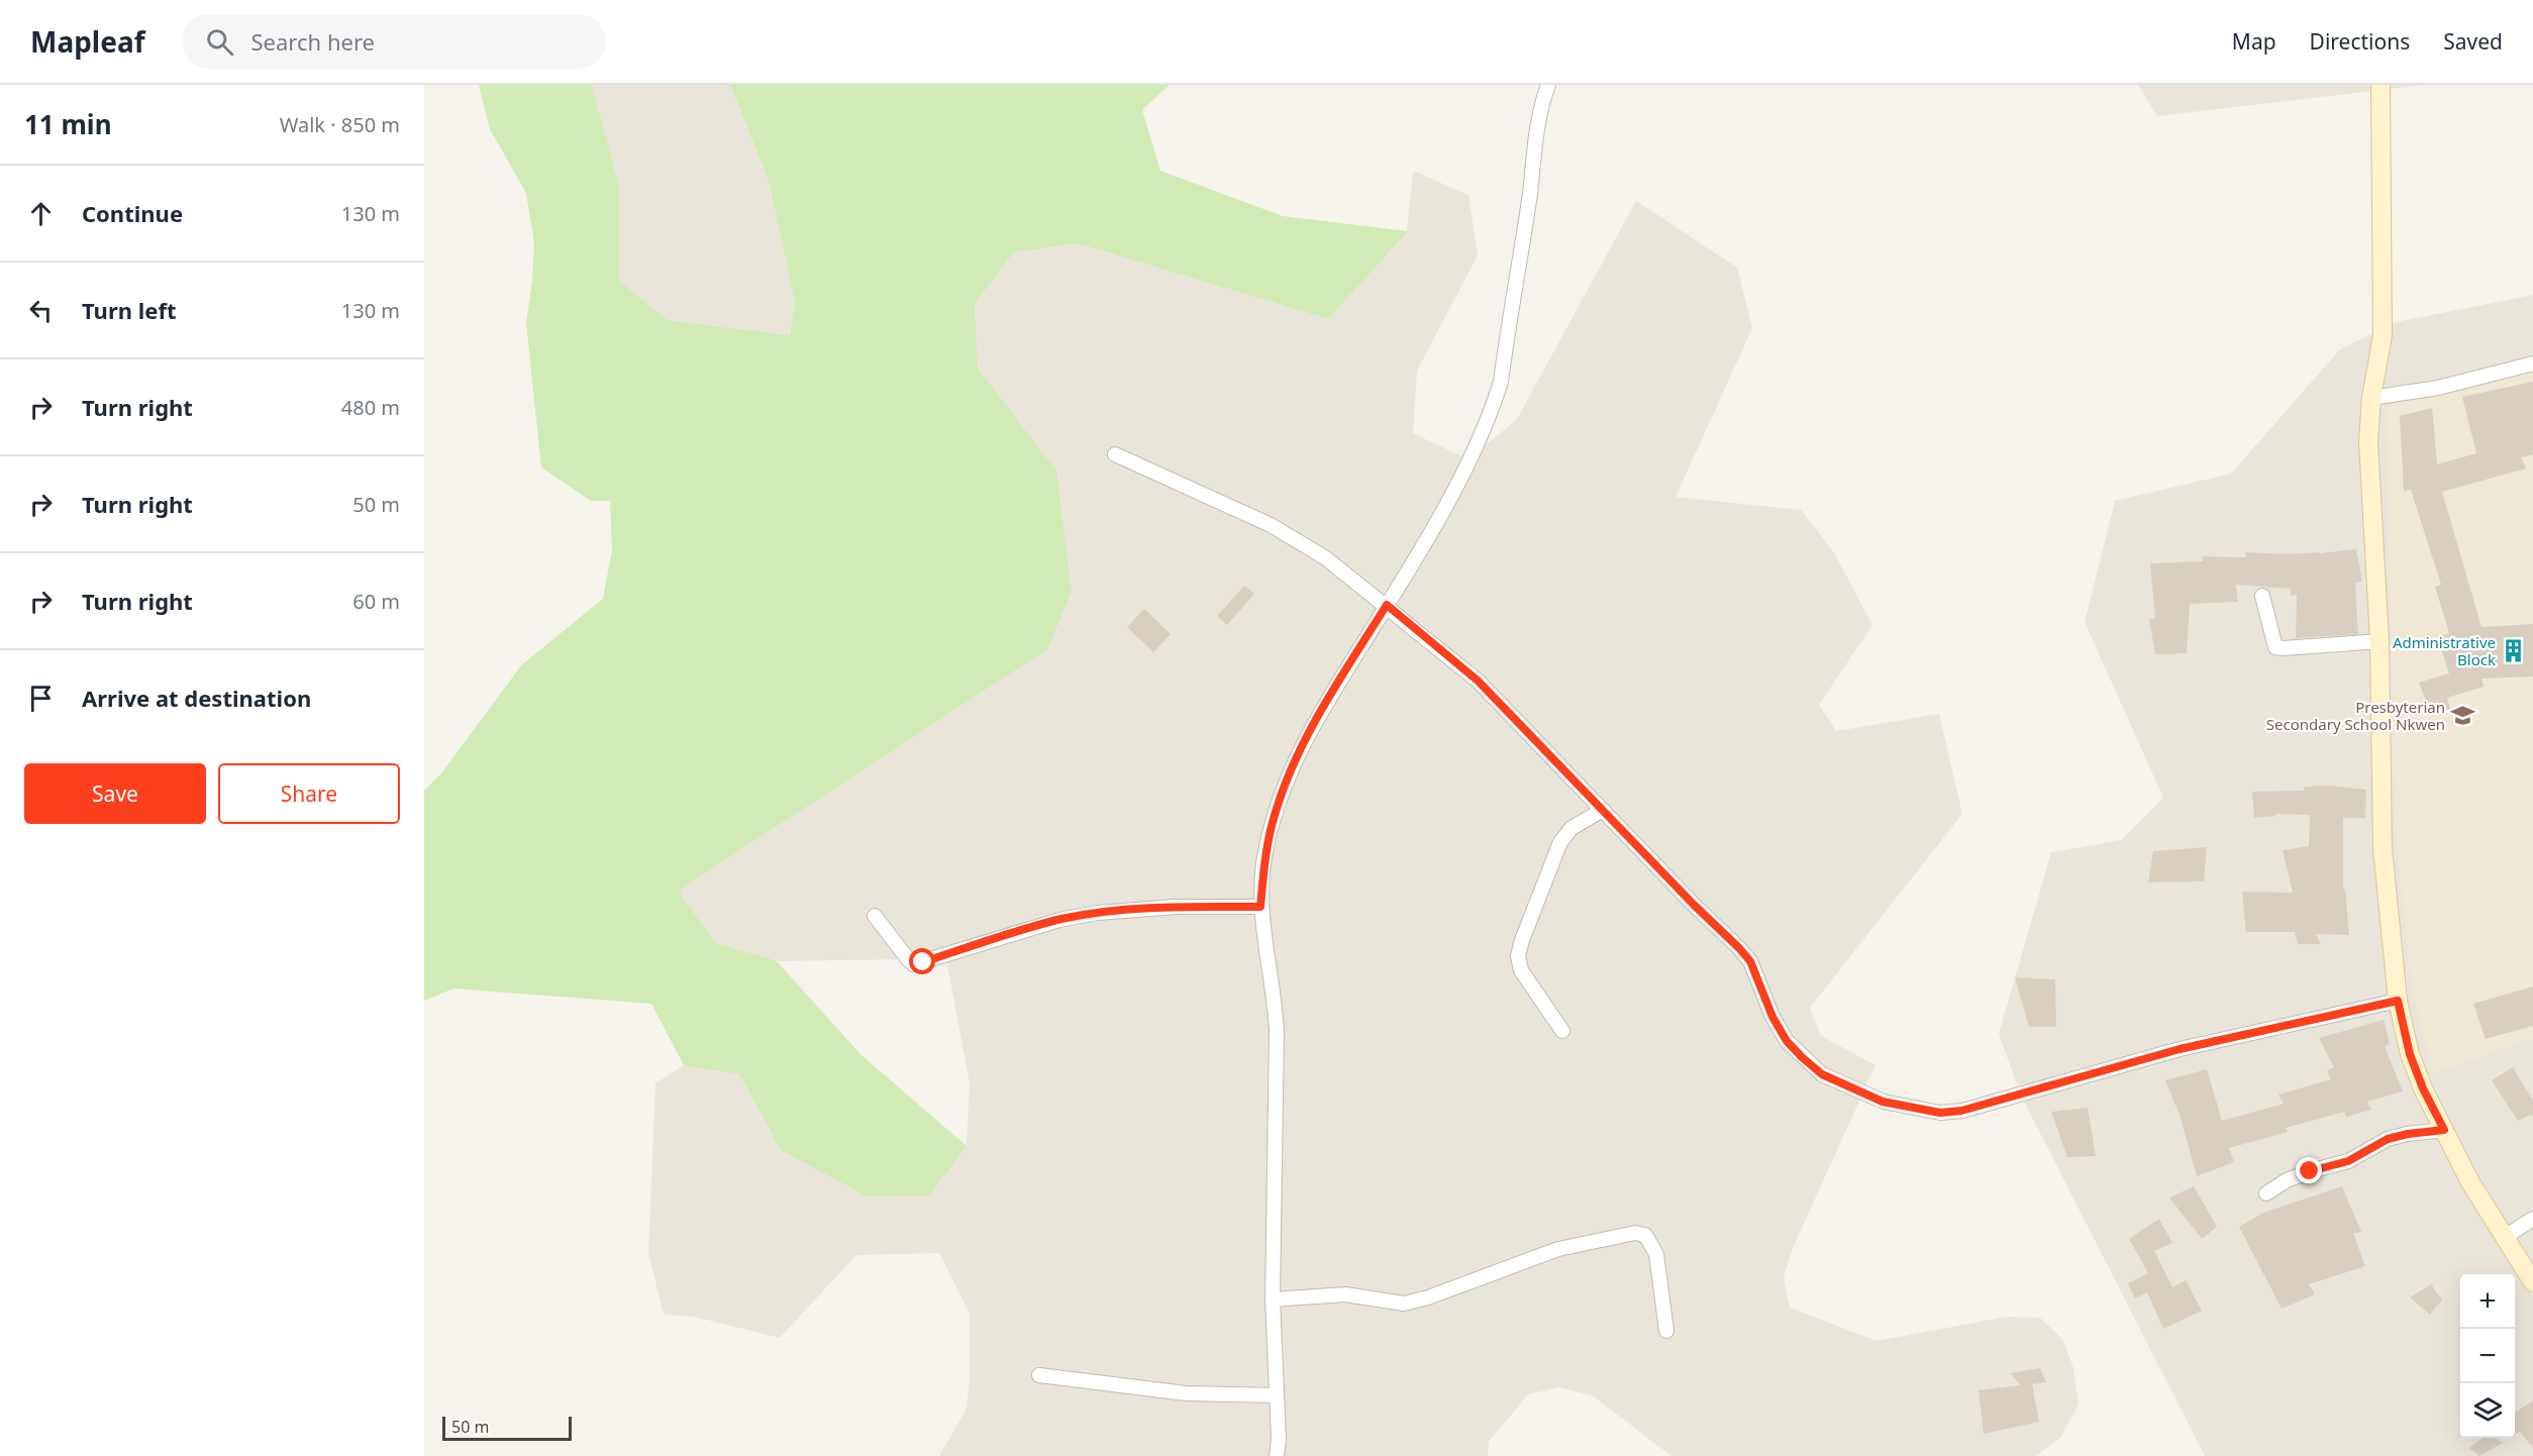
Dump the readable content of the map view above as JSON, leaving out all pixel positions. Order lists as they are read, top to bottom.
{
  "places": {
    "building": ["Administrative Block"],
    "school or university": ["Presbyterian Secondary School Nkwen"]
  },
  "scale_bar": "50 m",
  "page": {
    "header": "Mapleaf",
    "search": "Search here",
    "nav": ["Map", "Directions", "Saved"],
    "heading": ["11 min", "Walk · 850 m"],
    "list": [
      ["Continue", "130 m"],
      ["Turn left", "130 m"],
      ["Turn right", "480 m"],
      ["Turn right", "50 m"],
      ["Turn right", "60 m"],
      "Arrive at destination"
    ],
    "buttons": ["Save", "Share"],
    "map_buttons": ["+", "−"],
    "scale": "50 m"
  }
}
